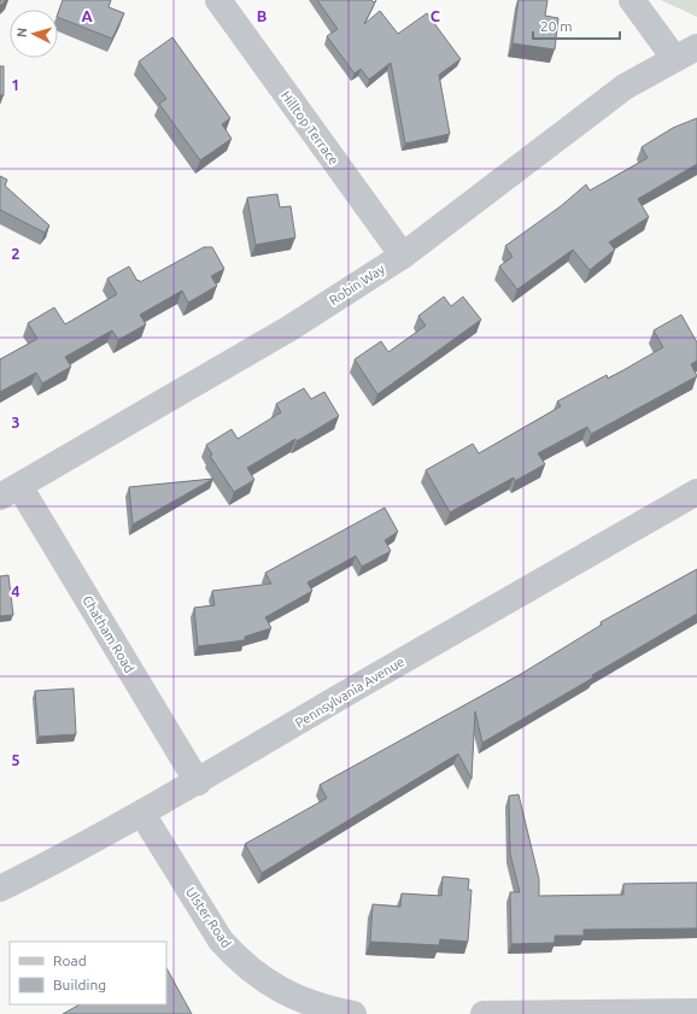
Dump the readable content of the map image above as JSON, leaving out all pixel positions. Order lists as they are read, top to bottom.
{
  "streets": {
    "street": [
      "Hilltop Terrace",
      "Robin Way",
      "Chatham Road",
      "Pennsylvania Avenue",
      "Ulster Road"
    ]
  },
  "crossings": [
    ["Hilltop Terrace", "Robin Way"],
    ["Robin Way", "Chatham Road"],
    ["Chatham Road", "Pennsylvania Avenue"],
    ["Pennsylvania Avenue", "Ulster Road"]
  ],
  "legend": ["Road", "Building"],
  "scale_bar": "20 m",
  "north": "left",
  "grid": {
    "columns": ["A", "B", "C"],
    "rows": [
      "1",
      "2",
      "3",
      "4",
      "5"
    ]
  }
}
